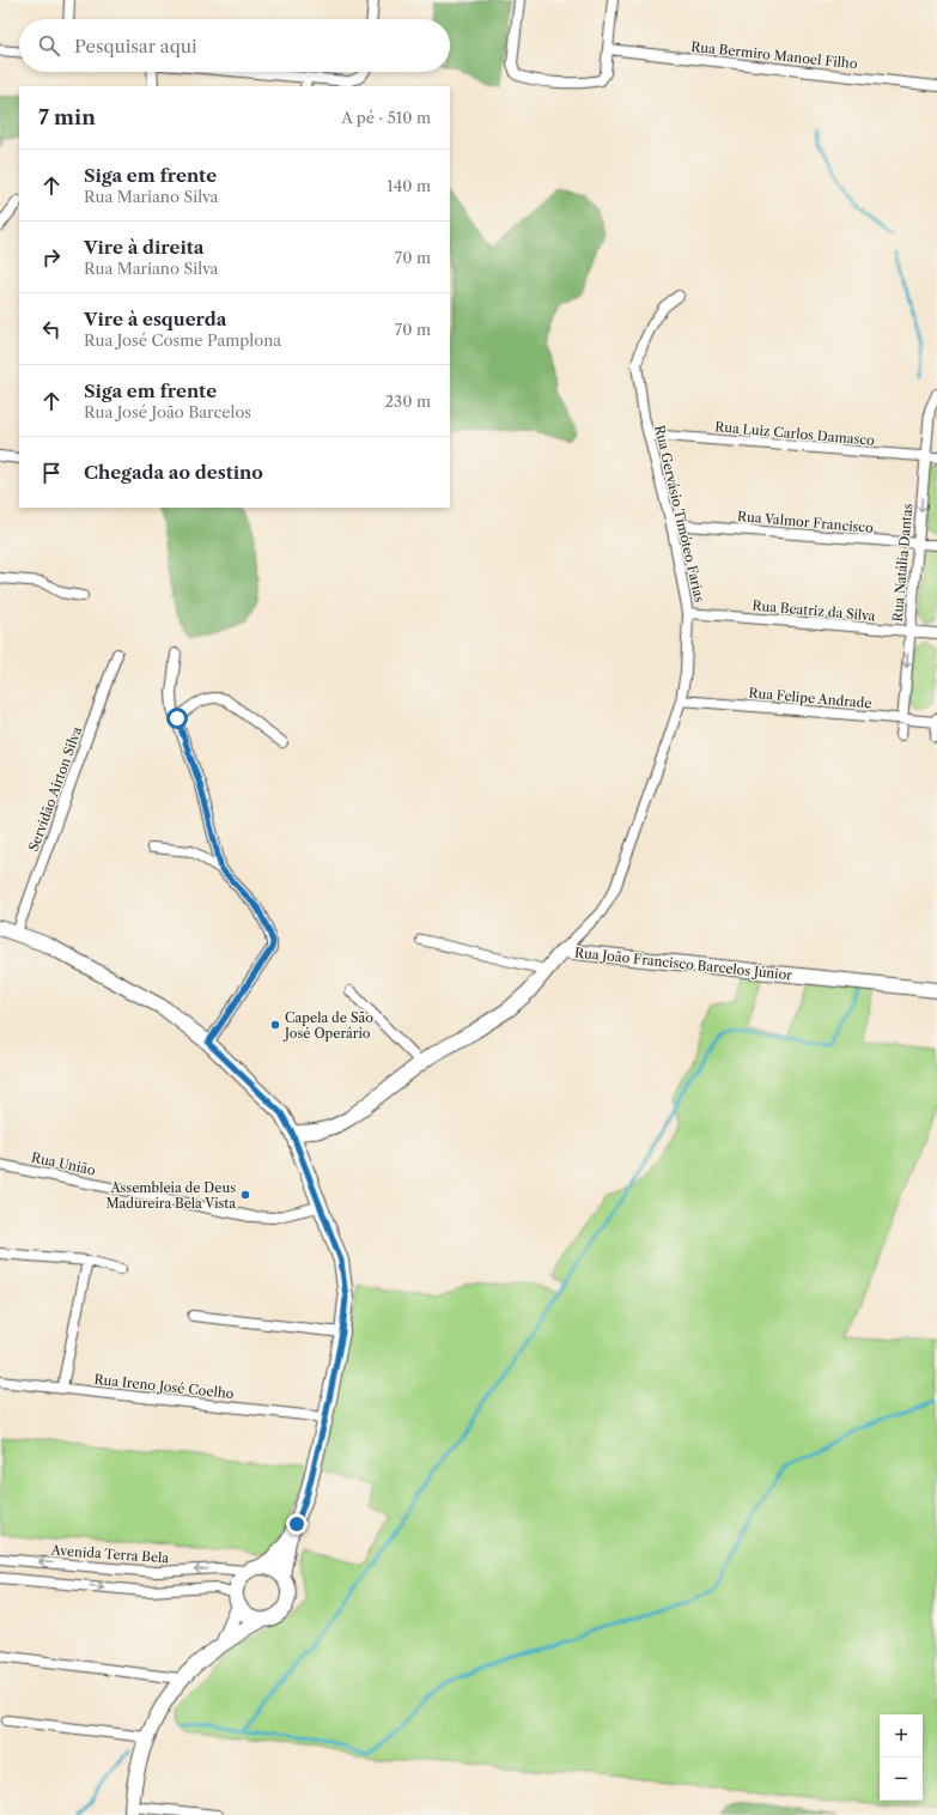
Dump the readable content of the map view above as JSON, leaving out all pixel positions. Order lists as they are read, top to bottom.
{
  "streets": {
    "main road": ["Rua João Francisco Barcelos Júnior"],
    "street": [
      "Rua Bermiro Manoel Filho",
      "Rua Luiz Carlos Damasco",
      "Rua Gervásio Timóteo Farias",
      "Rua Valmor Francisco",
      "Rua Natália Dantas",
      "Rua Beatriz da Silva",
      "Rua Felipe Andrade",
      "Servidão Airton Silva",
      "Rua União",
      "Rua Ireno José Coelho",
      "Avenida Terra Bela"
    ]
  },
  "crossings": [
    ["Rua Luiz Carlos Damasco", "Rua Gervásio Timóteo Farias"],
    ["Rua Luiz Carlos Damasco", "Rua Natália Dantas"],
    ["Rua Gervásio Timóteo Farias", "Rua Valmor Francisco"],
    ["Rua Gervásio Timóteo Farias", "Rua Beatriz da Silva"],
    ["Rua Gervásio Timóteo Farias", "Rua Felipe Andrade"],
    ["Rua Gervásio Timóteo Farias", "Rua João Francisco Barcelos Júnior"],
    ["Rua Valmor Francisco", "Rua Natália Dantas"],
    ["Rua Natália Dantas", "Rua Beatriz da Silva"],
    ["Rua Natália Dantas", "Rua Felipe Andrade"]
  ],
  "one_way": ["Rua Natália Dantas"],
  "places": ["Capela de São José Operário", "Assembleia de Deus Madureira Bela Vista"],
  "page": {
    "search": "Pesquisar aqui",
    "heading": ["7 min", "A pé · 510 m"],
    "list": [
      ["Siga em frente", "Rua Mariano Silva", "140 m"],
      ["Vire à direita", "Rua Mariano Silva", "70 m"],
      ["Vire à esquerda", "Rua José Cosme Pamplona", "70 m"],
      ["Siga em frente", "Rua José João Barcelos", "230 m"],
      "Chegada ao destino"
    ],
    "map_buttons": ["+", "−"]
  }
}
